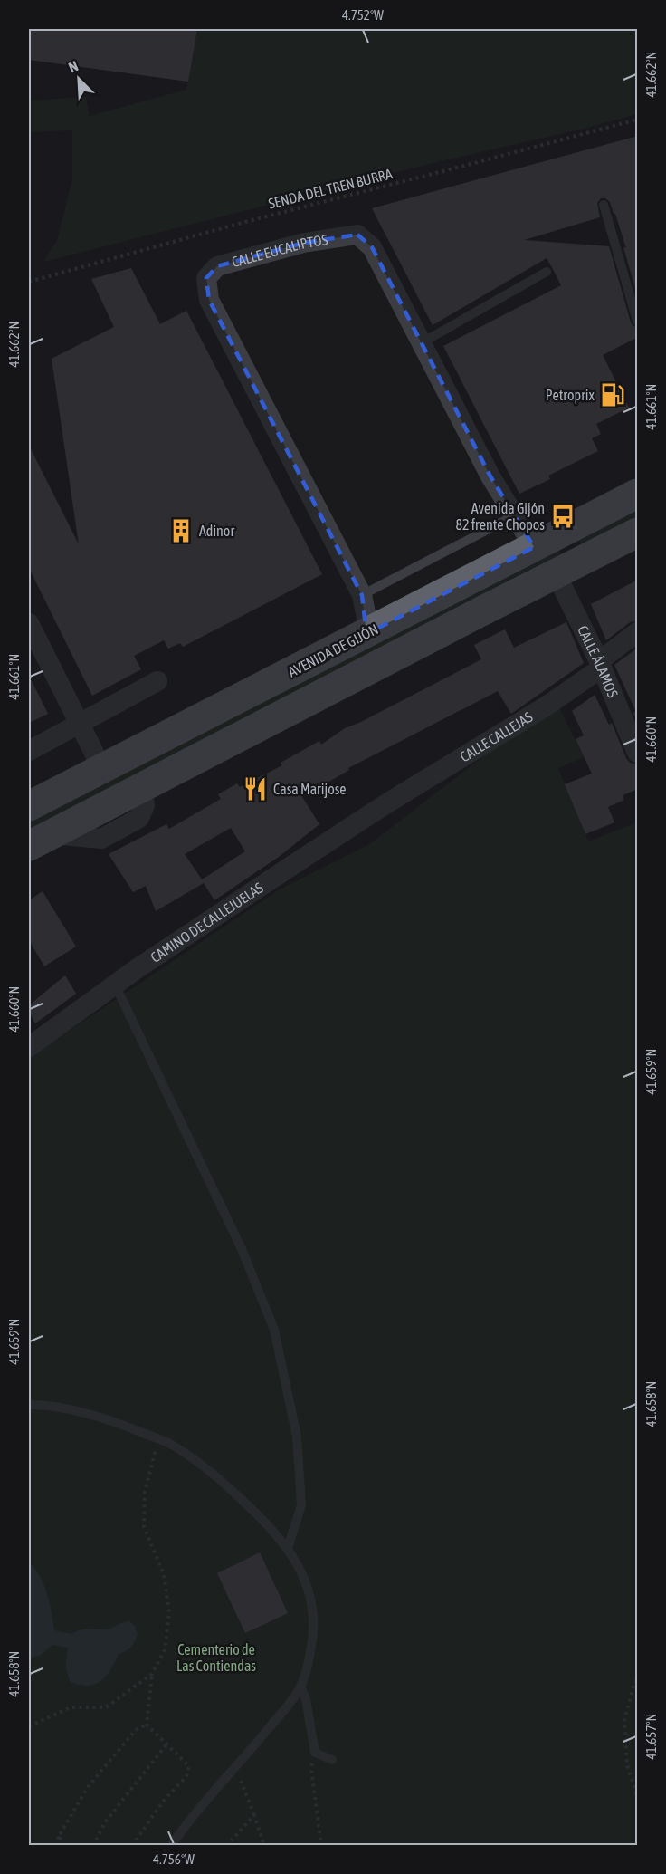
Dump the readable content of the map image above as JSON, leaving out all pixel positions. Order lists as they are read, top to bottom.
{
  "streets": {
    "highway": ["AVENIDA DE GIJÓN"],
    "street": [
      "CALLE EUCALIPTOS",
      "CALLE ÁLAMOS",
      "CALLE CALLEJAS",
      "CAMINO DE CALLEJUELAS"
    ],
    "path": ["SENDA DEL TREN BURRA"]
  },
  "crossings": [
    ["CALLE EUCALIPTOS", "AVENIDA DE GIJÓN"],
    ["CALLE ÁLAMOS", "CALLE CALLEJAS"],
    ["CALLE CALLEJAS", "CAMINO DE CALLEJUELAS"]
  ],
  "parks": ["Cementerio de Las Contiendas"],
  "places": {
    "fuel station": ["Petroprix"],
    "bus stop": ["Avenida Gijón 82 frente Chopos"],
    "building": ["Adinor"],
    "restaurant": ["Casa Marijose"]
  },
  "north": "top left",
  "coordinates": [
    "4.752°W",
    "41.662°N",
    "41.661°N",
    "41.660°N",
    "41.659°N",
    "41.658°N",
    "41.657°N",
    "4.756°W"
  ]
}
